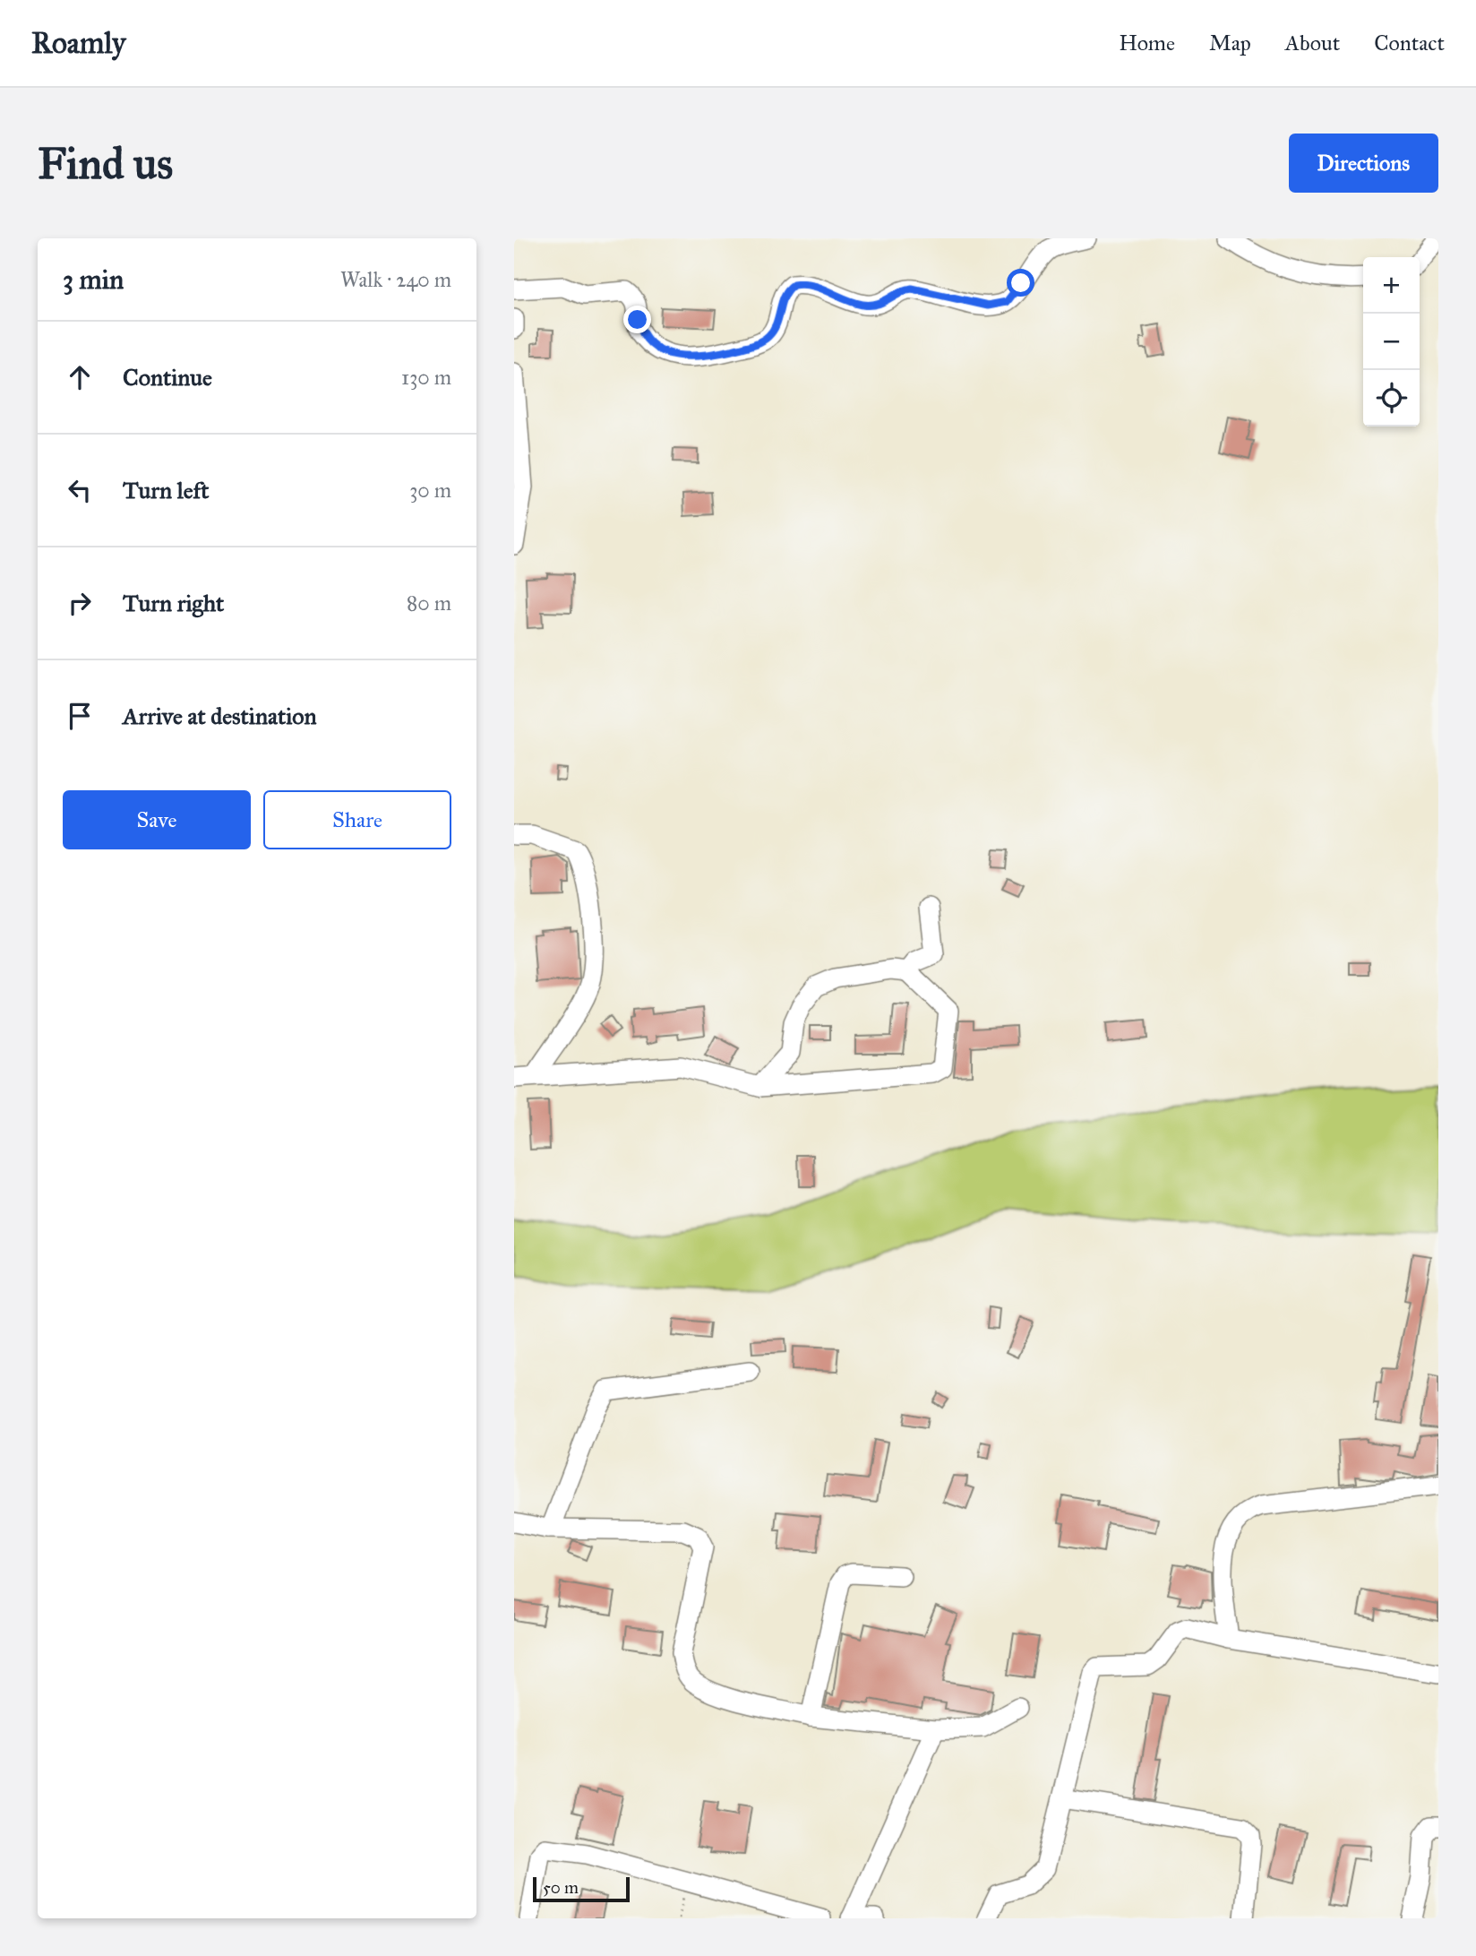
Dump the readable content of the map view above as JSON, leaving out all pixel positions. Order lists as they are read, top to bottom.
{
  "scale_bar": "50 m",
  "page": {
    "header": "Roamly",
    "nav": [
      "Home",
      "Map",
      "About",
      "Contact"
    ],
    "buttons": [
      "Directions",
      ["Save", "Share"]
    ],
    "title": "Find us",
    "heading": ["3 min", "Walk · 240 m"],
    "map_buttons": ["+", "−"],
    "list": [
      ["Continue", "130 m"],
      ["Turn left", "30 m"],
      ["Turn right", "80 m"],
      "Arrive at destination"
    ],
    "scale": "50 m"
  }
}
